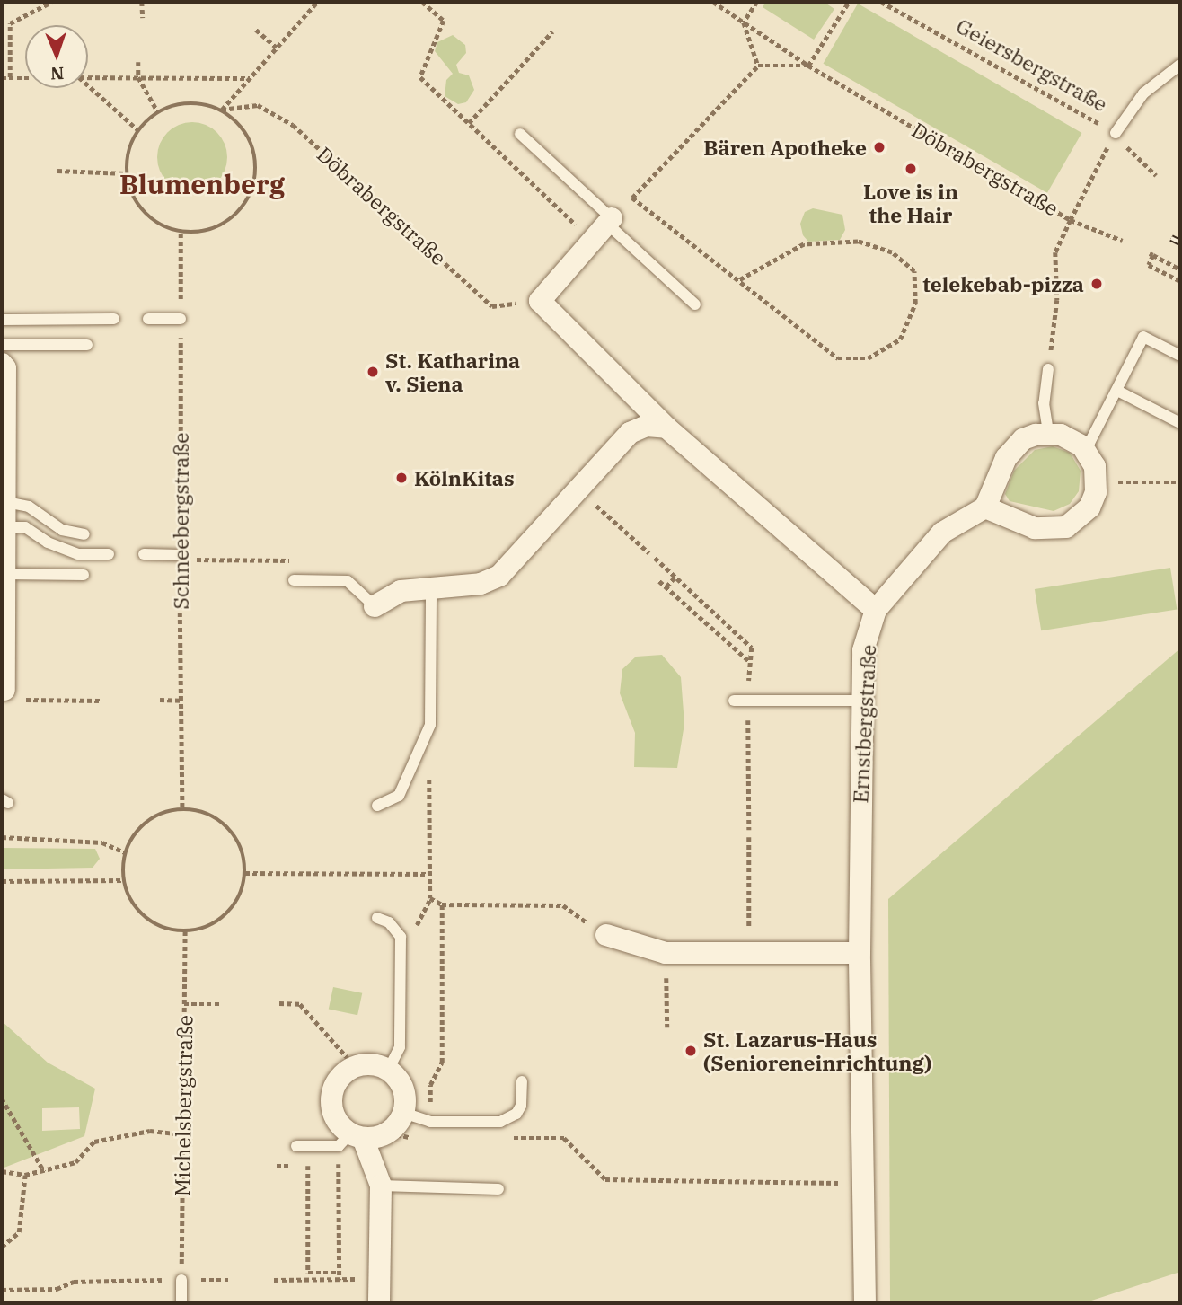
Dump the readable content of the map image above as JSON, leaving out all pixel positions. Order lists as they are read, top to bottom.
{
  "streets": {
    "street": ["Ernstbergstraße"],
    "lane": ["Geiersbergstraße"],
    "path": ["Döbrabergstraße", "Schneebergstraße", "Michelsbergstraße"]
  },
  "crossings": [
    ["Döbrabergstraße", "Schneebergstraße"],
    ["Schneebergstraße", "Michelsbergstraße"]
  ],
  "districts": ["Blumenberg"],
  "places": [
    "Bären Apotheke",
    "Love is in the Hair",
    "telekebab-pizza",
    "St. Katharina v. Siena",
    "KölnKitas",
    "St. Lazarus-Haus (Senioreneinrichtung)"
  ],
  "north": "bottom"
}
